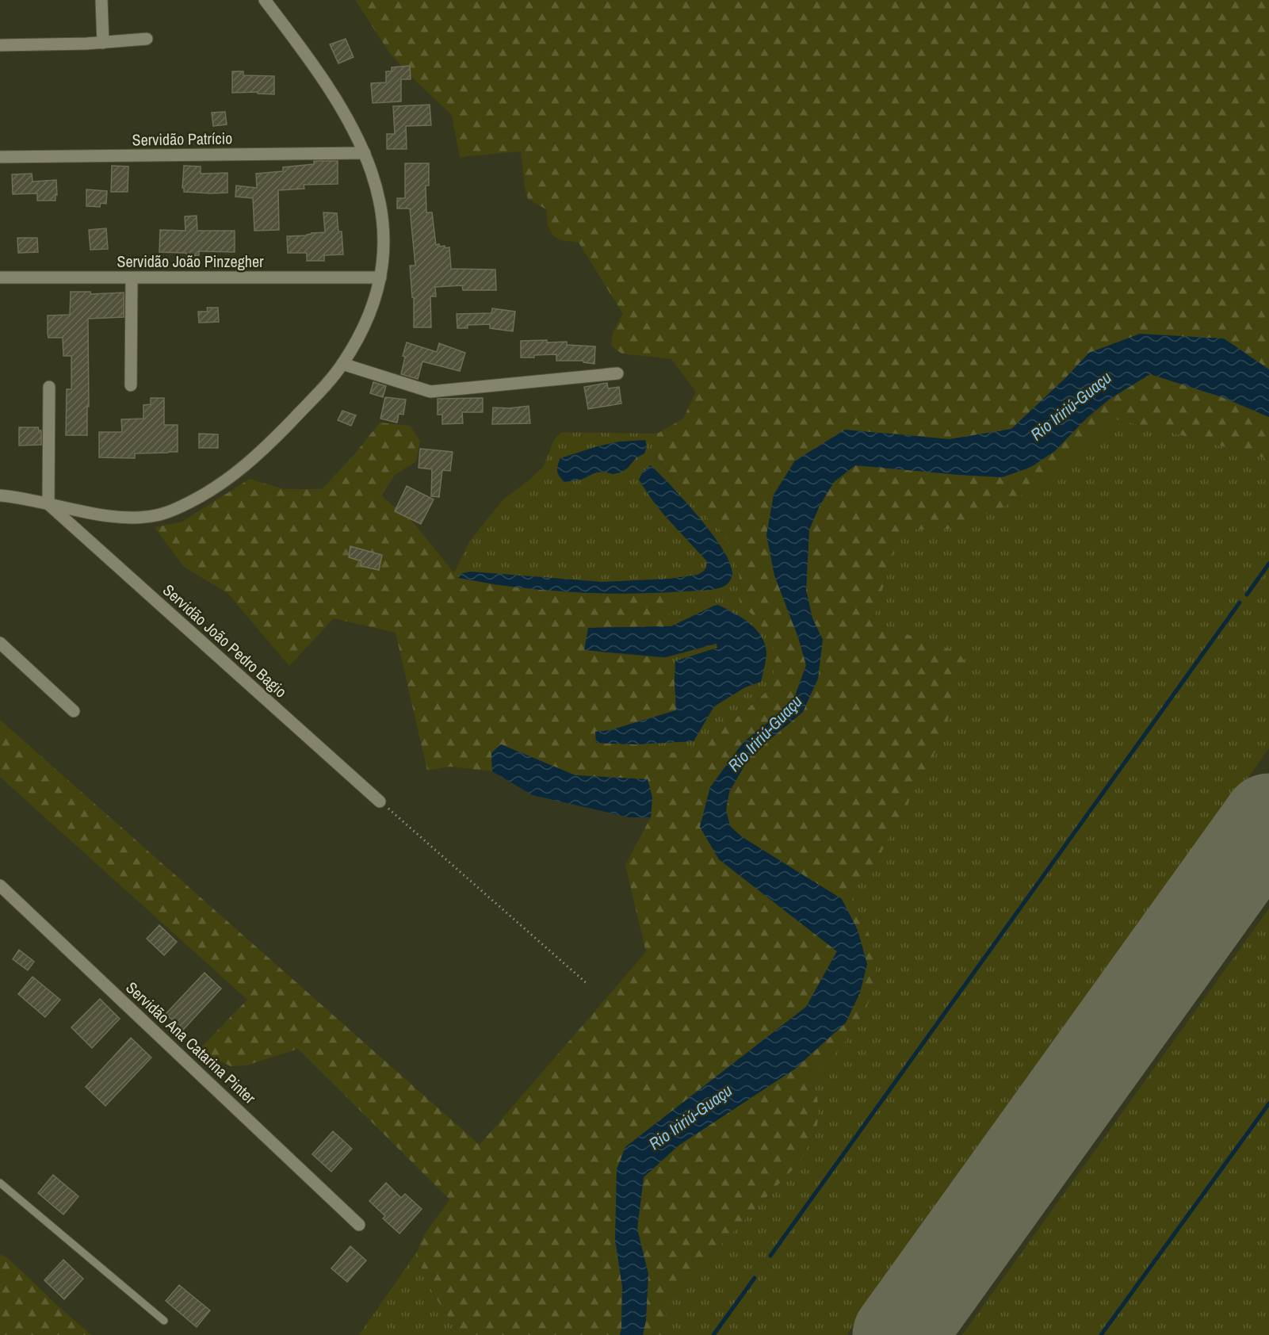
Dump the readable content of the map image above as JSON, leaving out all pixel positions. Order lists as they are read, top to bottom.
{
  "streets": {
    "street": [
      "Servidão Patrício",
      "Servidão João Pinzegher",
      "Servidão João Pedro Bagio",
      "Servidão Ana Catarina Pinter"
    ]
  },
  "water": ["Rio Iririú-Guaçu"]
}
